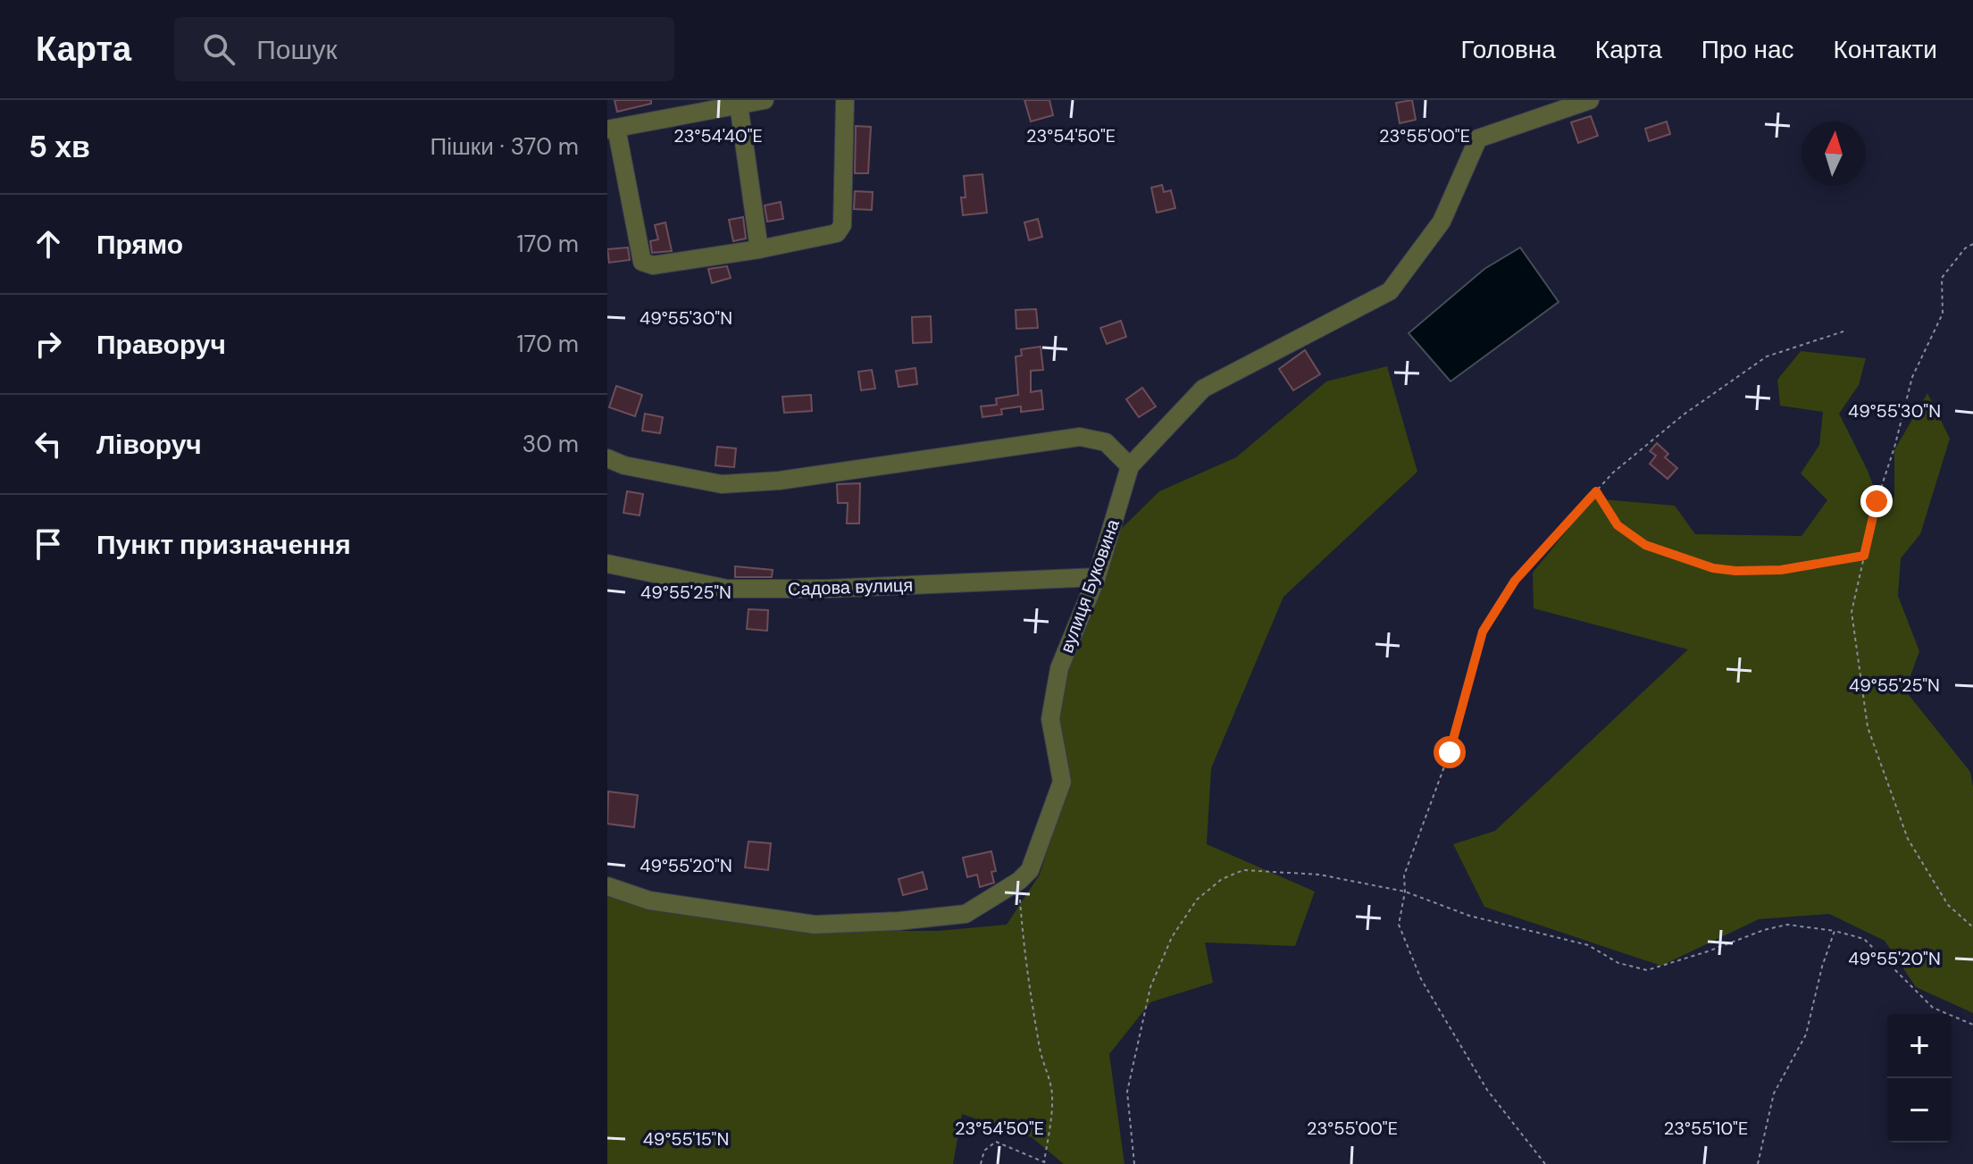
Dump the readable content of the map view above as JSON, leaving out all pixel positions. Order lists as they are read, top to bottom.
{
  "streets": {
    "street": ["вулиця Буковина", "Садова вулиця"]
  },
  "crossings": [
    ["вулиця Буковина", "Садова вулиця"]
  ],
  "north": "top",
  "page": {
    "header": "Карта",
    "search": "Пошук",
    "nav": [
      "Головна",
      "Карта",
      "Про нас",
      "Контакти"
    ],
    "heading": ["5 хв", "Пішки · 370 m"],
    "list": [
      ["Прямо", "170 m"],
      ["Праворуч", "170 m"],
      ["Ліворуч", "30 m"],
      "Пункт призначення"
    ],
    "map_buttons": ["+", "−"]
  },
  "coordinates": [
    "23°54'40\"E",
    "23°54'50\"E",
    "23°55'00\"E",
    "49°55'30\"N",
    "49°55'25\"N",
    "49°55'20\"N",
    "23°55'10\"E",
    "49°55'15\"N"
  ]
}
